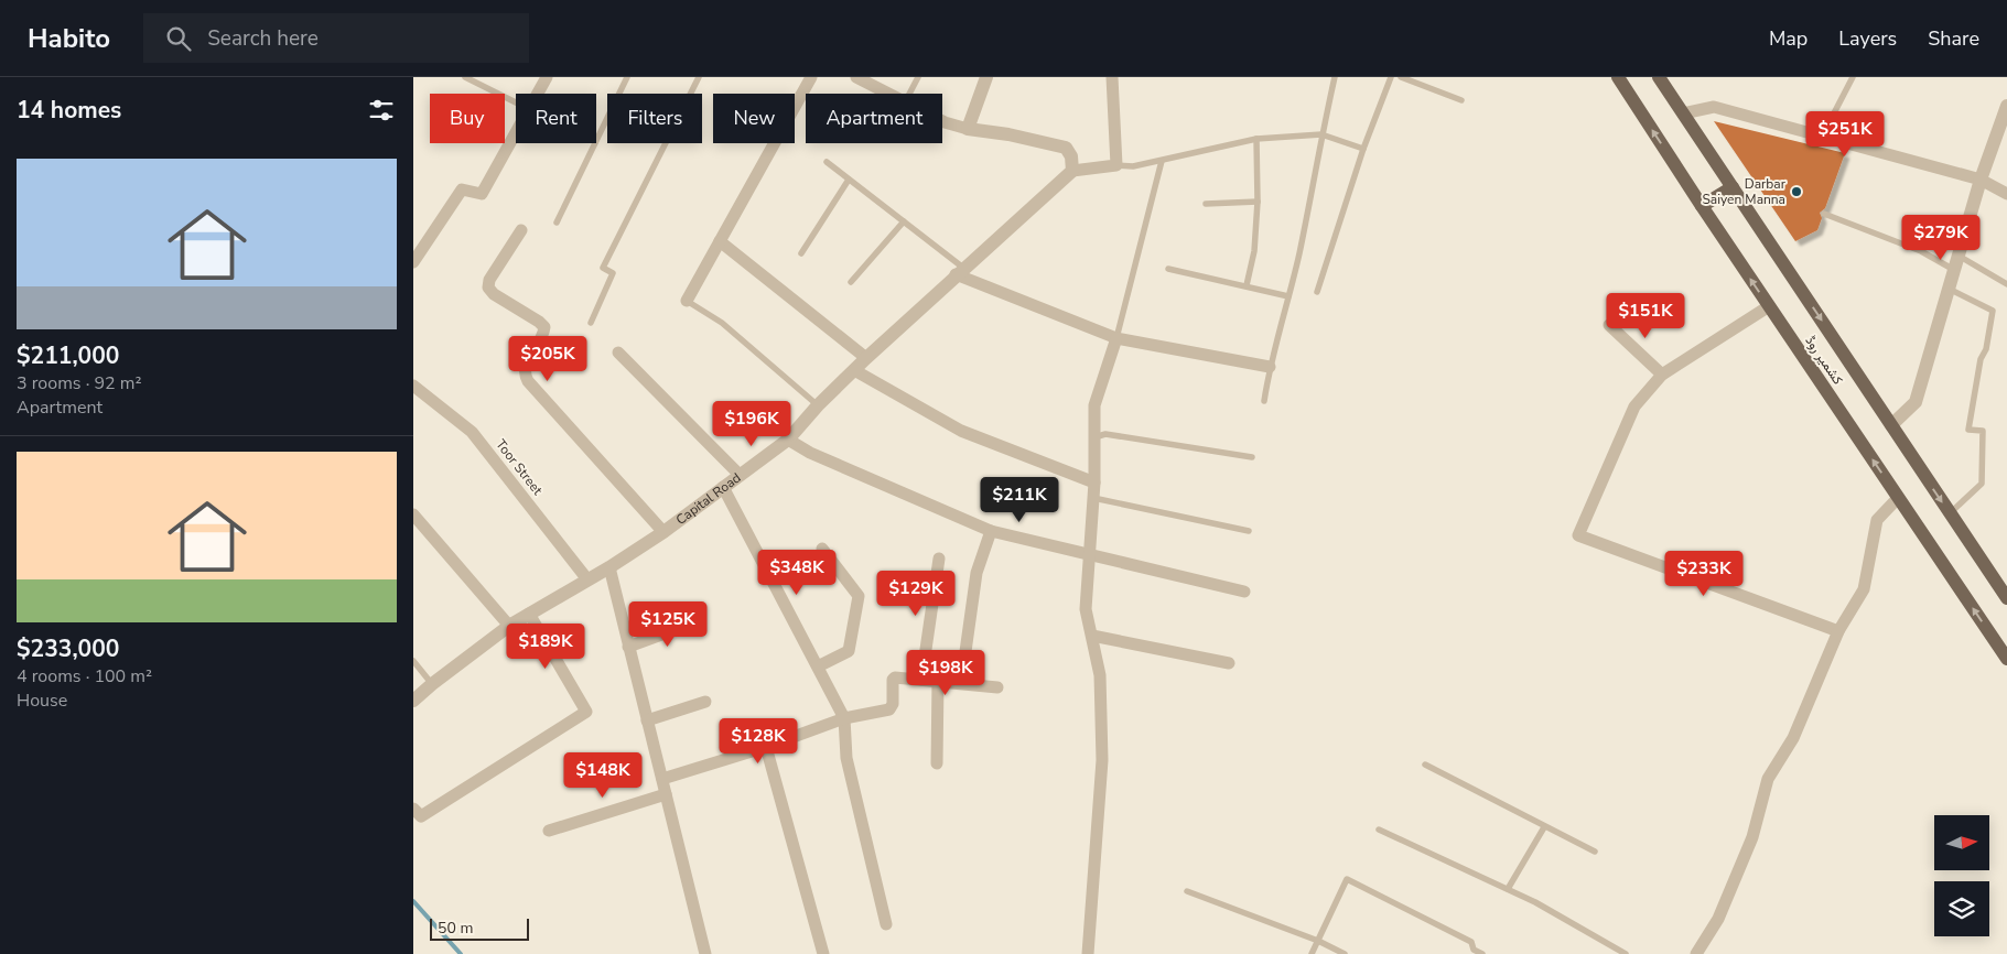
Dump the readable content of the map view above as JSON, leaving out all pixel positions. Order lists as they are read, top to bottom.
{
  "streets": {
    "main road": ["کشمیر روڈ"],
    "street": ["Toor Street", "Capital Road"]
  },
  "crossings": [
    ["Toor Street", "Capital Road"]
  ],
  "places": ["Darbar Saiyen Manna"],
  "scale_bar": "50 m",
  "north": "right",
  "page": {
    "header": "Habito",
    "search": "Search here",
    "nav": ["Map", "Layers", "Share"],
    "heading": "14 homes",
    "chip": [
      "Buy",
      "Rent",
      "Filters",
      "New",
      "Apartment"
    ],
    "price": [
      "$251K",
      "$279K",
      "$151K",
      "$205K",
      "$196K",
      "$211K",
      "$348K",
      "$233K",
      "$129K",
      "$125K",
      "$189K",
      "$198K",
      "$128K",
      "$148K"
    ],
    "list": [
      {
        "name": "$211,000",
        "note": "3 rooms · 92 m² · Apartment"
      },
      {
        "name": "$233,000",
        "note": "4 rooms · 100 m² · House"
      }
    ],
    "scale": "50 m"
  }
}
